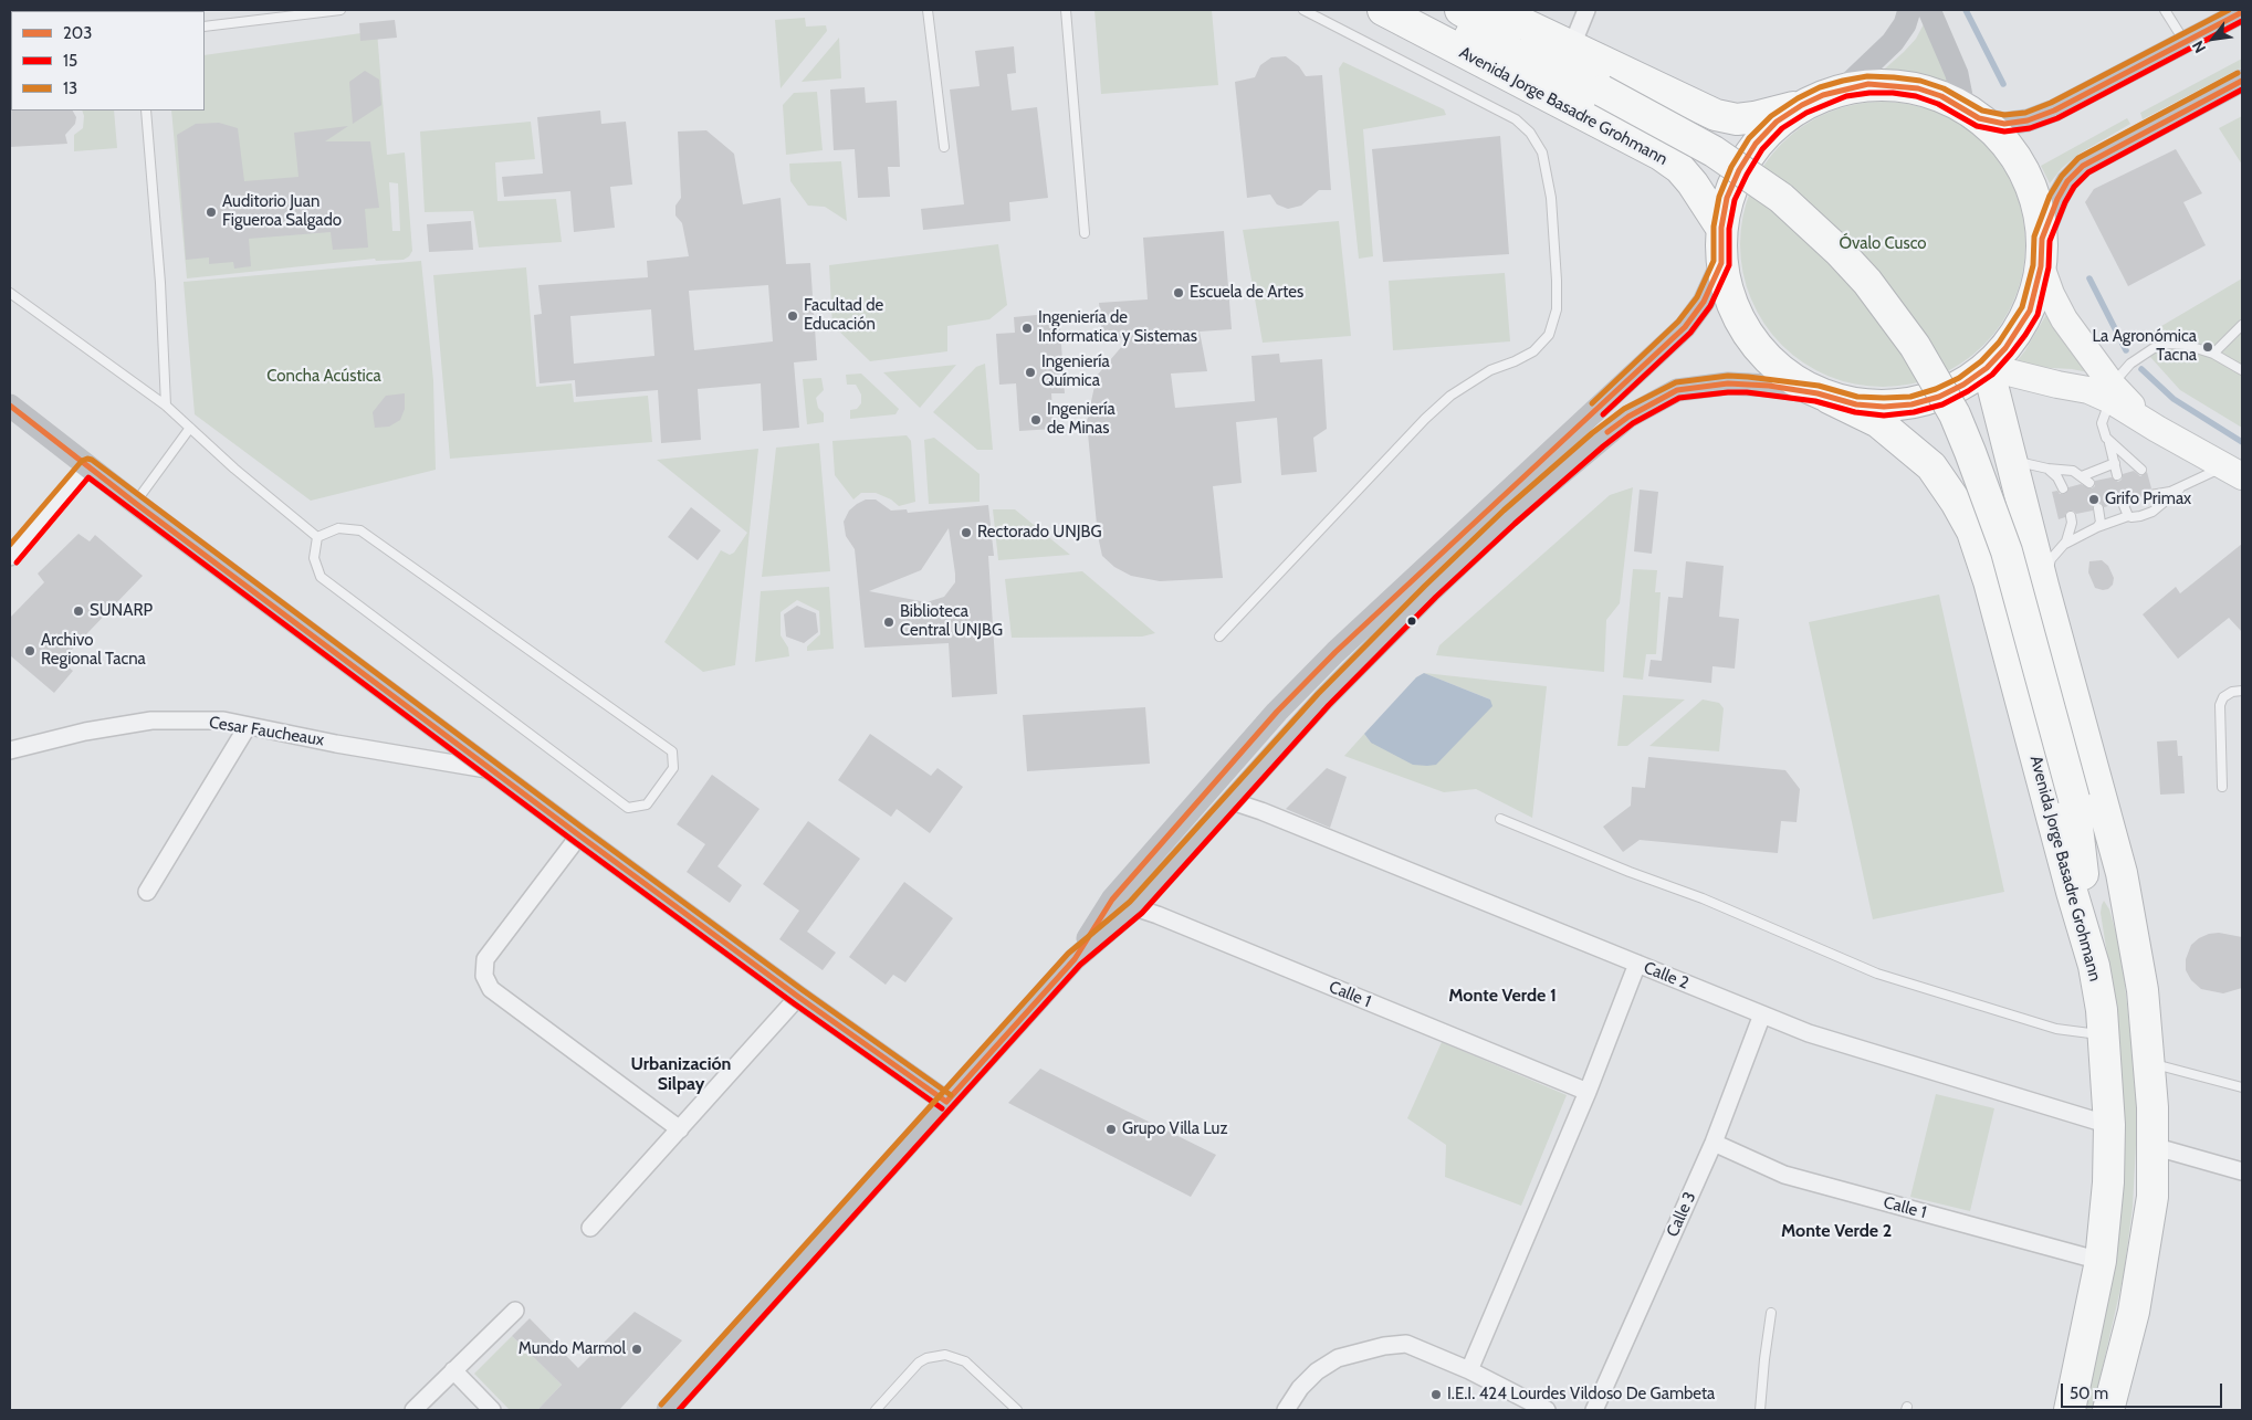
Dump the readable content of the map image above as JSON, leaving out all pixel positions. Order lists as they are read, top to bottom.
{
  "streets": {
    "highway": ["Avenida Jorge Basadre Grohmann"],
    "street": [
      "Cesar Faucheaux",
      "Calle 2",
      "Calle 1",
      "Calle 3"
    ]
  },
  "crossings": [
    ["Avenida Jorge Basadre Grohmann", "Calle 2"],
    ["Avenida Jorge Basadre Grohmann", "Calle 1"],
    ["Calle 2", "Calle 3"],
    ["Calle 1", "Calle 3"]
  ],
  "districts": ["Monte Verde 1", "Urbanización Silpay", "Monte Verde 2"],
  "parks": ["Óvalo Cusco", "Concha Acústica"],
  "places": [
    "Auditorio Juan Figueroa Salgado",
    "Escuela de Artes",
    "Facultad de Educación",
    "Ingeniería de Informatica y Sistemas",
    "La Agronómica Tacna",
    "Ingeniería Química",
    "Ingeniería de Minas",
    "Grifo Primax",
    "Rectorado UNJBG",
    "SUNARP",
    "Biblioteca Central UNJBG",
    "Archivo Regional Tacna",
    "Grupo Villa Luz",
    "Mundo Marmol",
    "I.E.I. 424 Lourdes Vildoso De Gambeta"
  ],
  "lines": ["transit line 13", "transit line 203", "transit line 15"],
  "legend": ["203", "15", "13"],
  "scale_bar": "50 m",
  "north": "bottom left"
}
